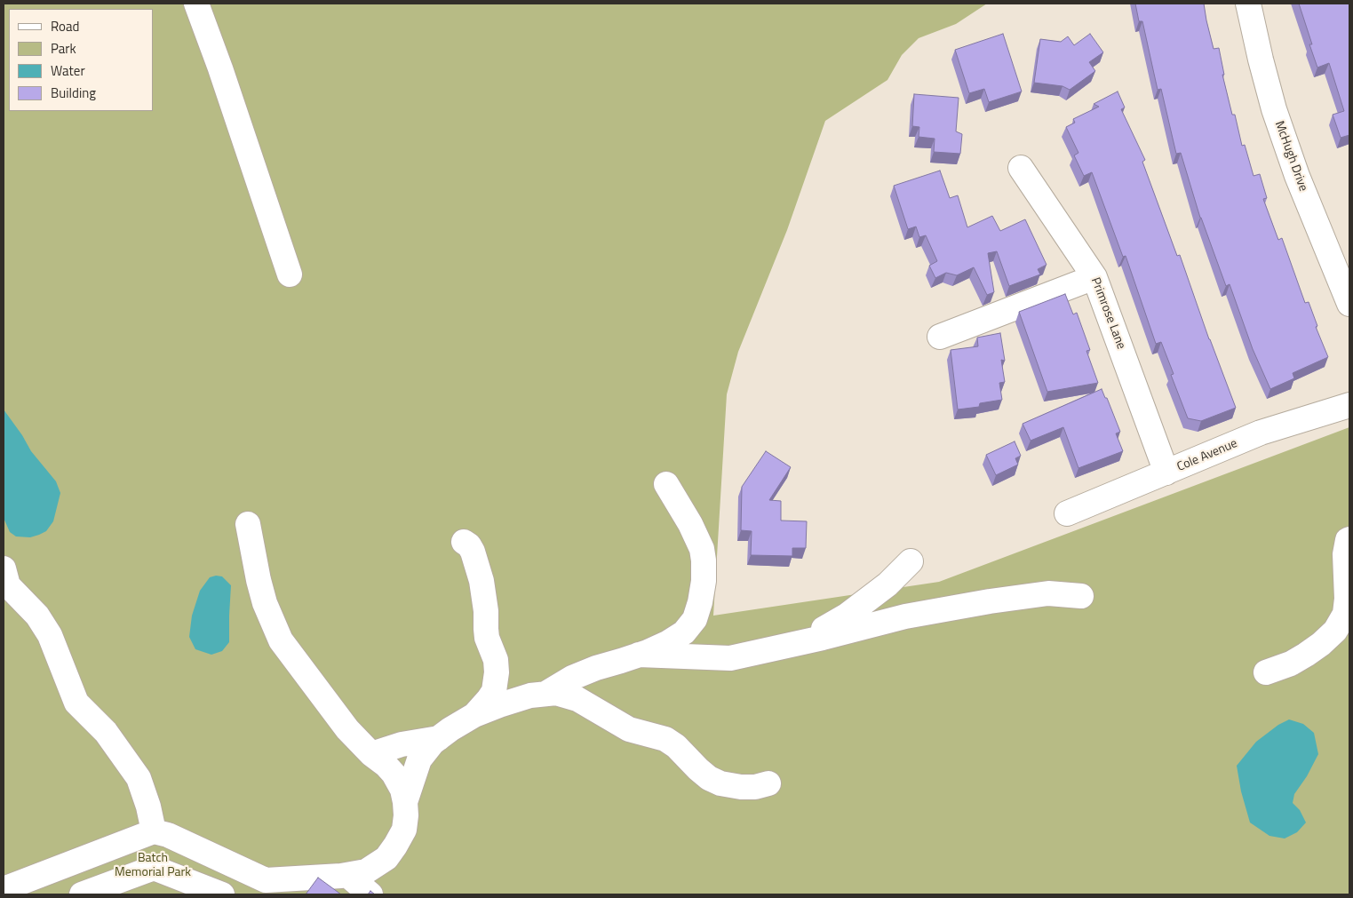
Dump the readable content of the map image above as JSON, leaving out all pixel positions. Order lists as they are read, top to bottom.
{
  "streets": {
    "street": ["McHugh Drive", "Primrose Lane", "Cole Avenue"]
  },
  "crossings": [
    ["Primrose Lane", "Cole Avenue"]
  ],
  "parks": ["Batch Memorial Park"],
  "legend": [
    "Road",
    "Park",
    "Water",
    "Building"
  ]
}
